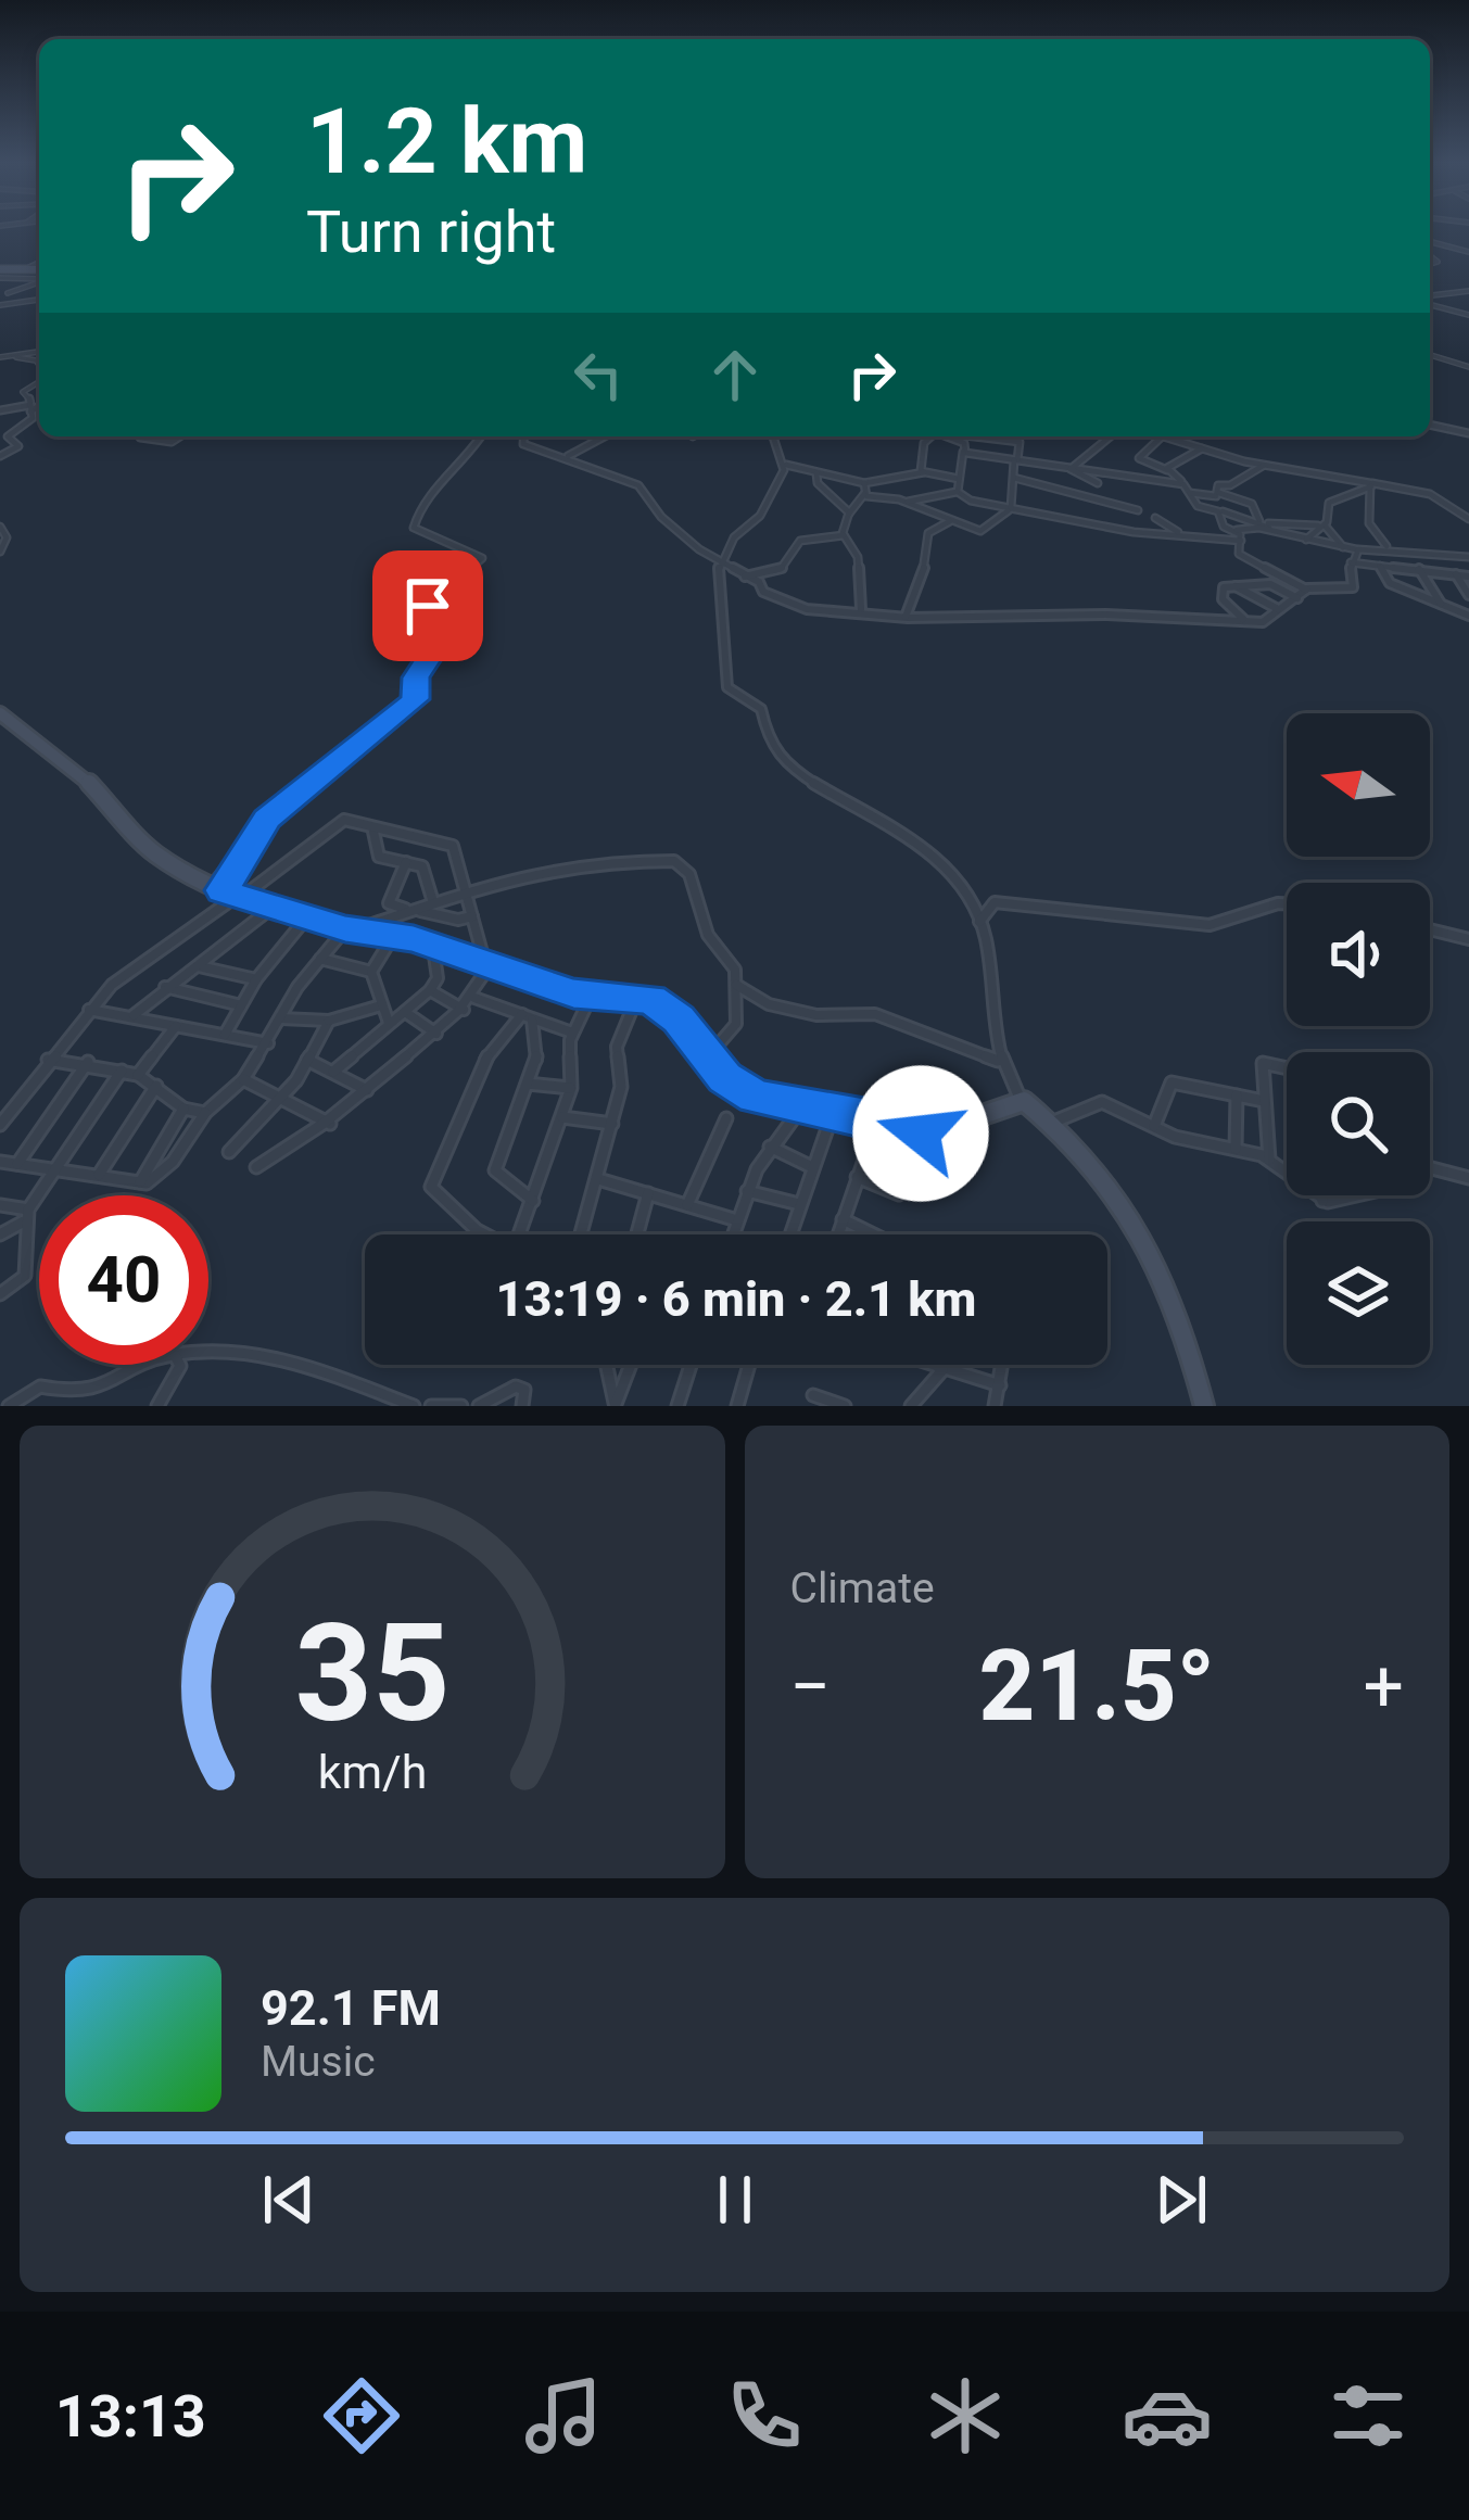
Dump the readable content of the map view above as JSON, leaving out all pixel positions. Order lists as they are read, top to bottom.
{
  "north": "left",
  "page": {
    "turn": ["1.2 km", "Turn right"],
    "limit": "40",
    "trip": "13:19 · 6 min · 2.1 km",
    "tile": "Climate",
    "heat": ["−", "21.5°", "+"],
    "song": ["92.1 FM", "Music"],
    "tabs": "13:13",
    "gauge": ["35", "km/h"]
  }
}
